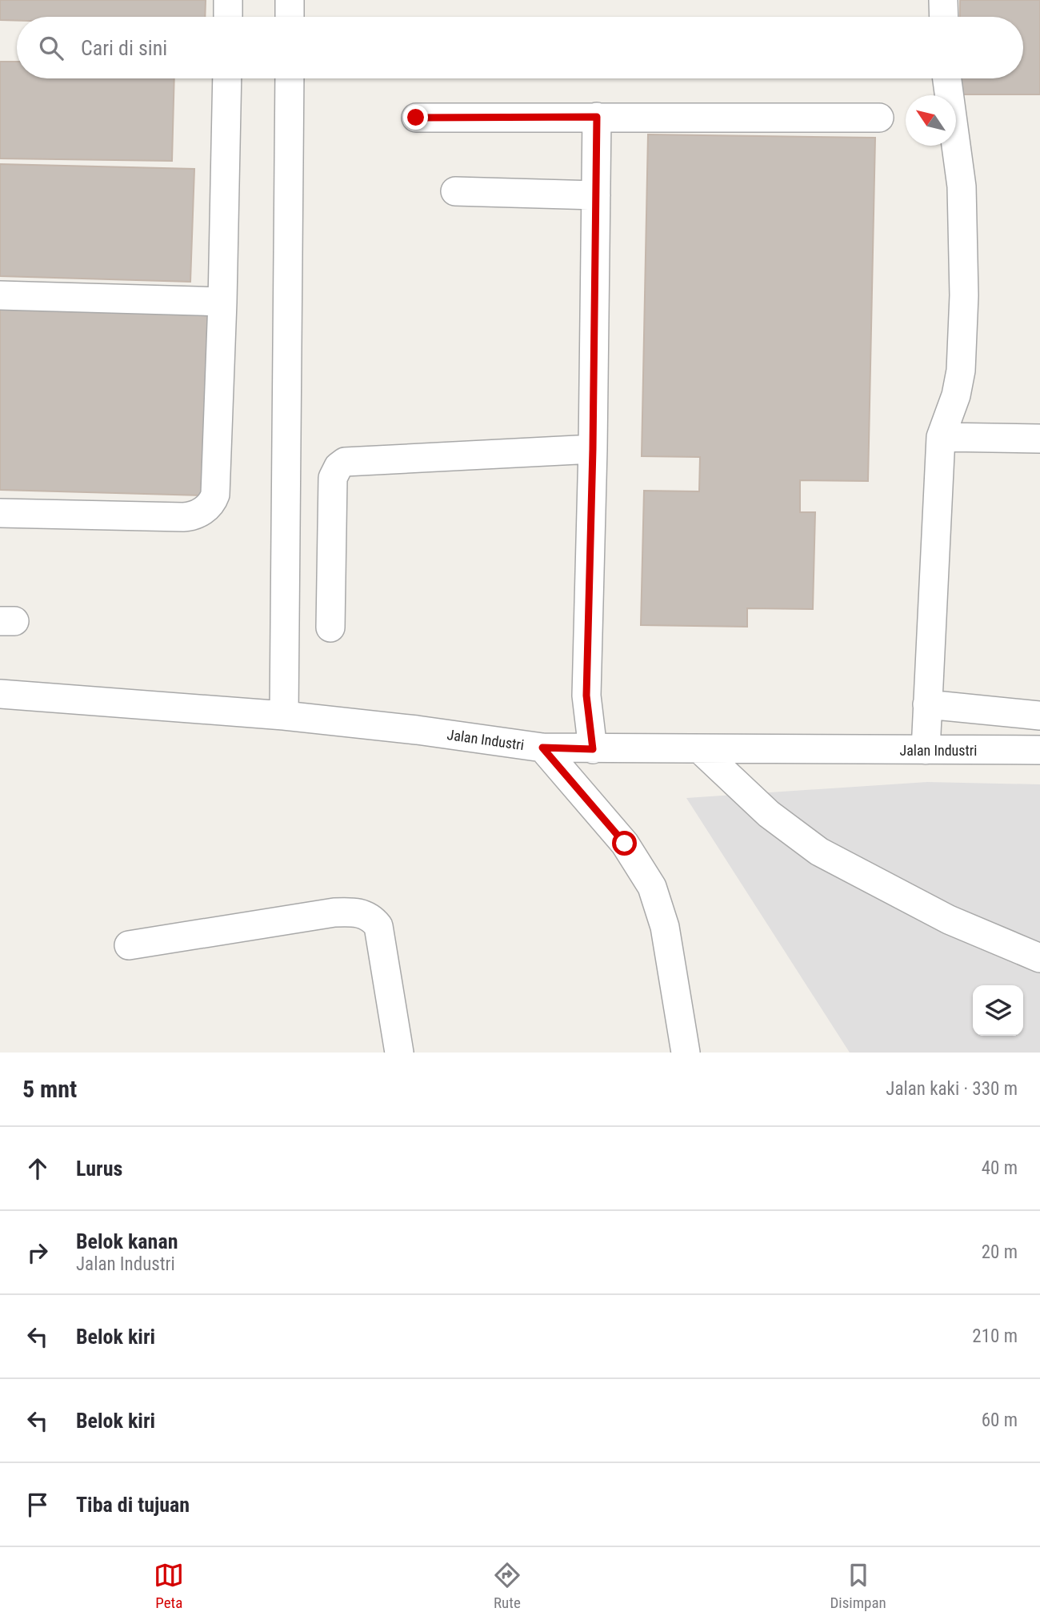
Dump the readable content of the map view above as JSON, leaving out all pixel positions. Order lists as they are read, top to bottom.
{
  "streets": {
    "street": ["Jalan Industri"]
  },
  "north": "top left",
  "page": {
    "search": "Cari di sini",
    "heading": ["5 mnt", "Jalan kaki · 330 m"],
    "list": [
      ["Lurus", "40 m"],
      ["Belok kanan", "Jalan Industri", "20 m"],
      ["Belok kiri", "210 m"],
      ["Belok kiri", "60 m"],
      "Tiba di tujuan"
    ],
    "nav": ["Peta", "Rute", "Disimpan"]
  }
}
